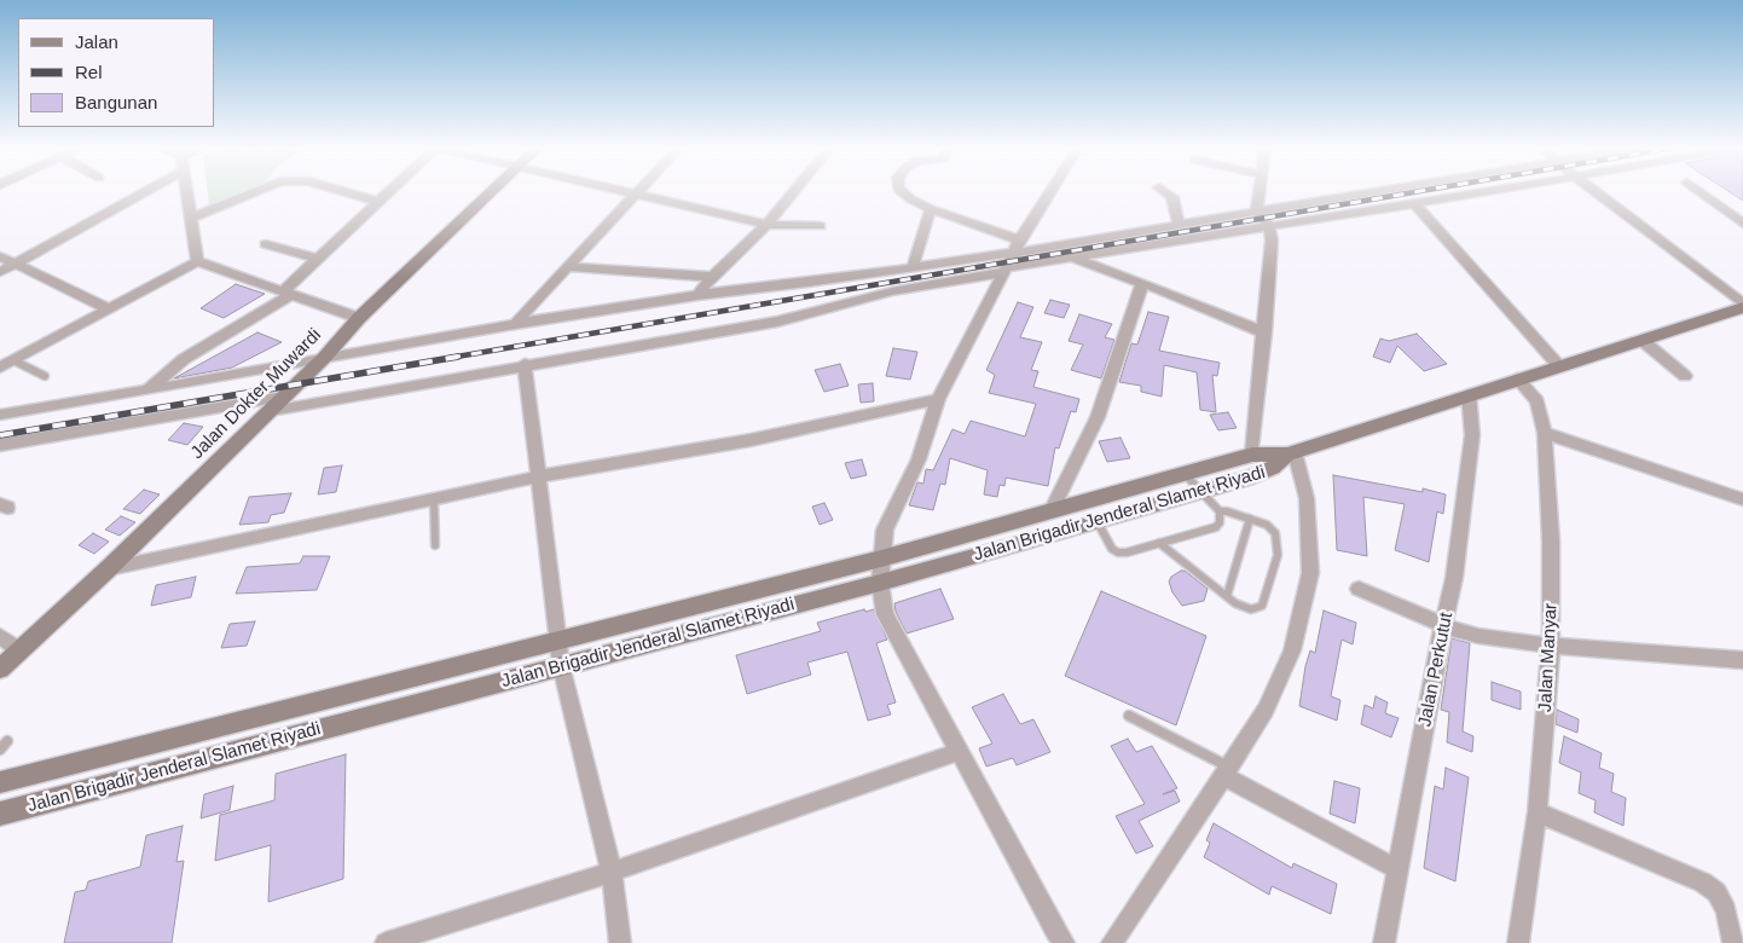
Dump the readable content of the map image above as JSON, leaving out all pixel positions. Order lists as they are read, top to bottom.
{
  "streets": {
    "main road": ["Jalan Dokter Muwardi", "Jalan Brigadir Jenderal Slamet Riyadi"],
    "street": ["Jalan Manyar", "Jalan Perkutut"]
  },
  "crossings": [
    ["Jalan Brigadir Jenderal Slamet Riyadi", "Jalan Manyar"],
    ["Jalan Brigadir Jenderal Slamet Riyadi", "Jalan Perkutut"]
  ],
  "legend": ["Jalan", "Rel", "Bangunan"]
}
